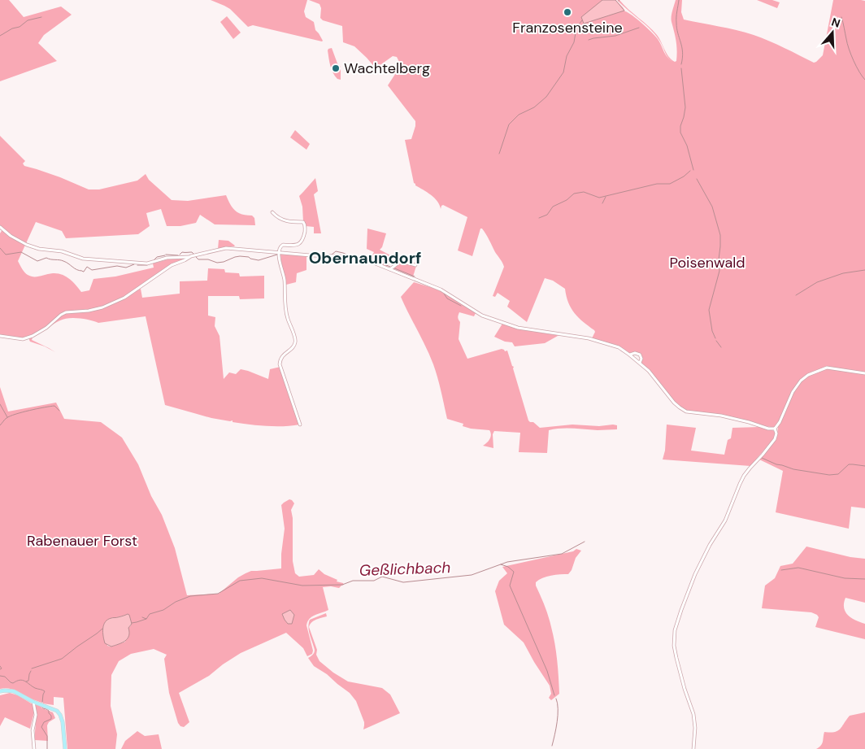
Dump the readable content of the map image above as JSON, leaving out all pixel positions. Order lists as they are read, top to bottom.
{
  "districts": ["Obernaundorf"],
  "water": ["Geßlichbach"],
  "parks": ["Poisenwald", "Rabenauer Forst"],
  "places": ["Franzosensteine", "Wachtelberg"],
  "north": "top"
}
